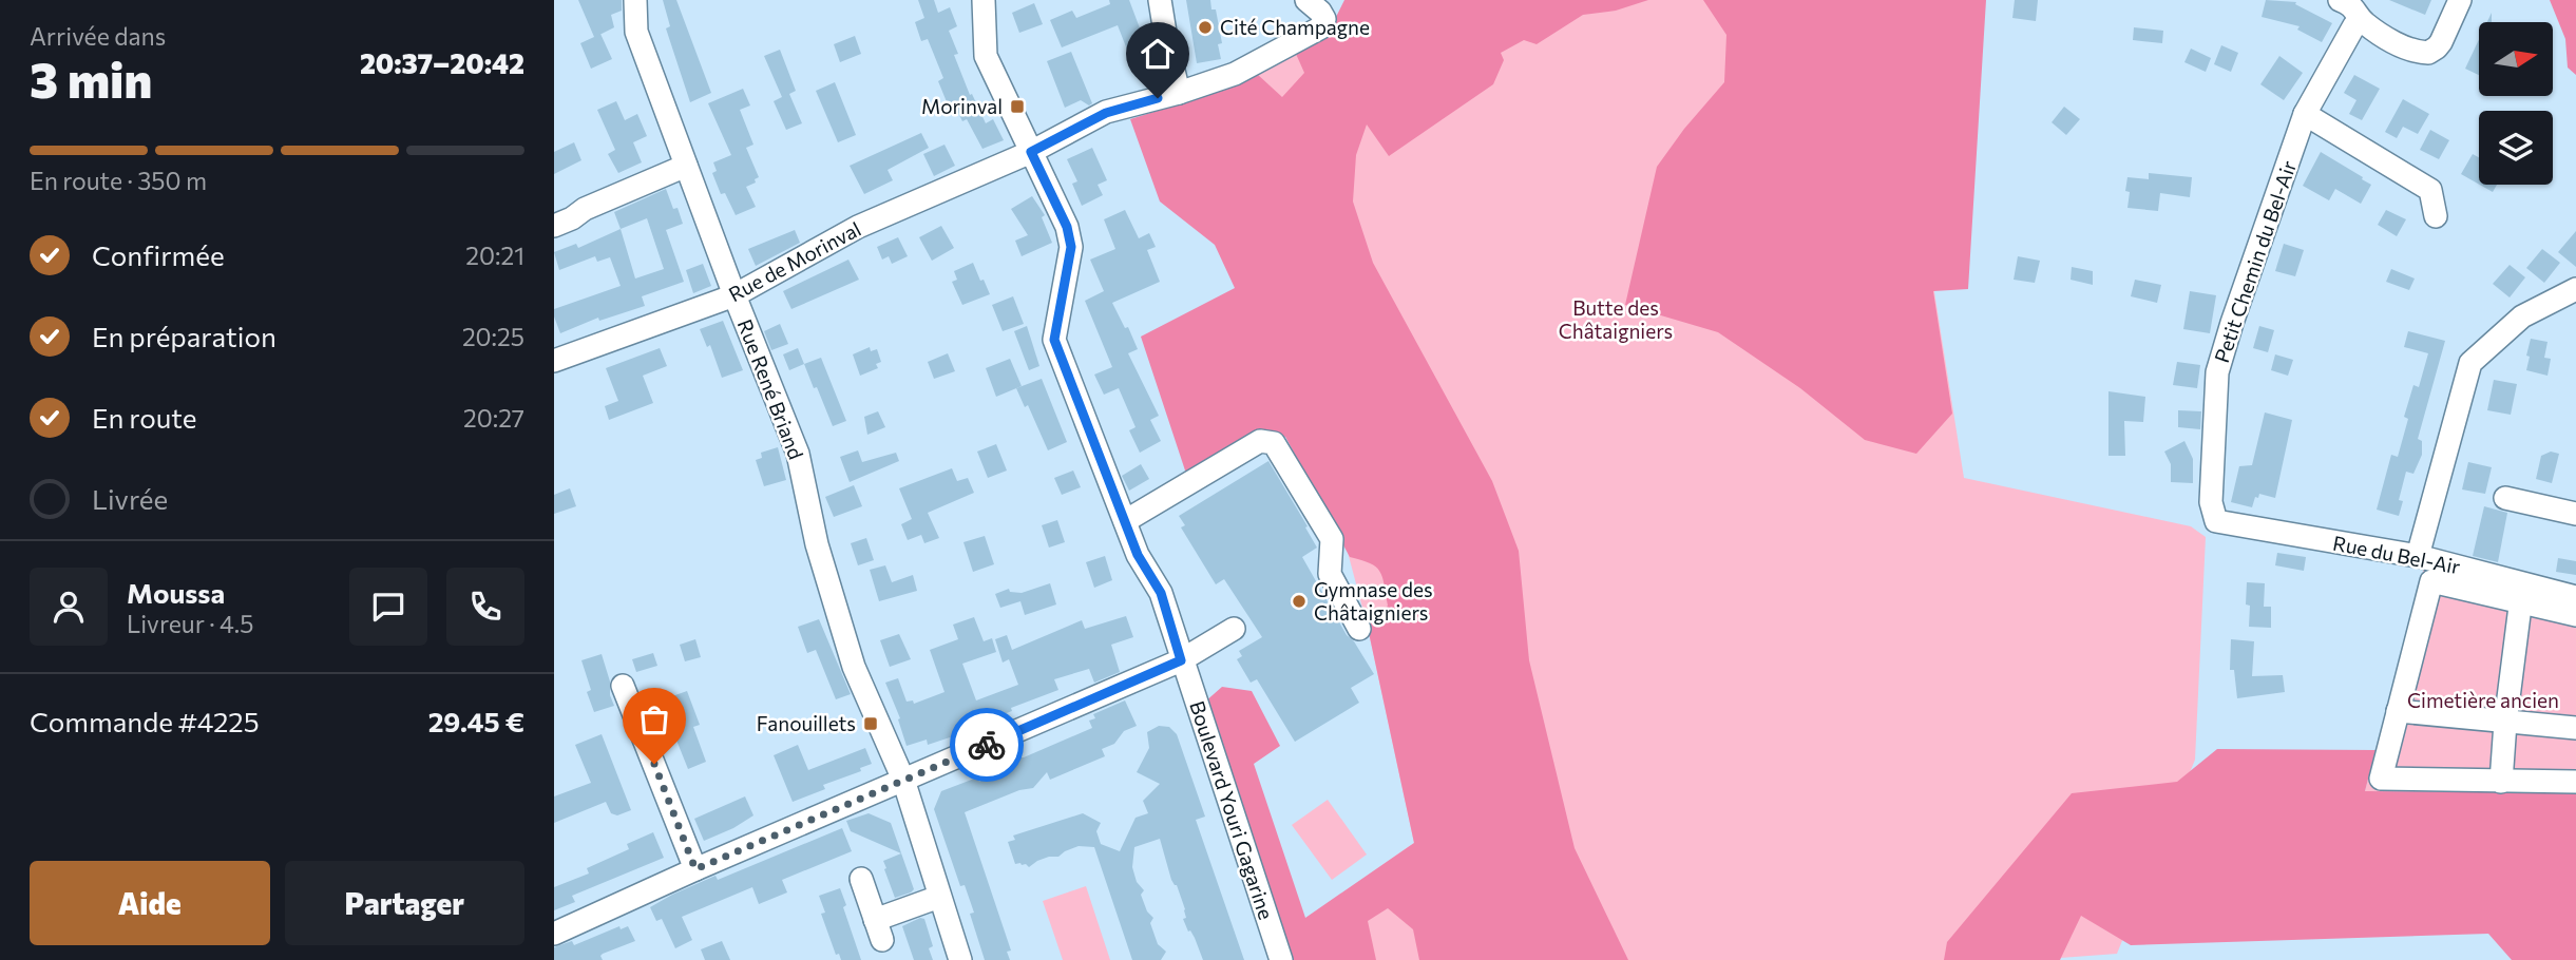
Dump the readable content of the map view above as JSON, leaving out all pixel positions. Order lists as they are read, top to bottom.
{
  "streets": {
    "street": [
      "Rue de Morinval",
      "Petit Chemin du Bel-Air",
      "Rue René Briand",
      "Rue du Bel-Air",
      "Boulevard Youri Gagarine"
    ]
  },
  "crossings": [
    ["Rue de Morinval", "Rue René Briand"],
    ["Rue de Morinval", "Boulevard Youri Gagarine"],
    ["Petit Chemin du Bel-Air", "Rue du Bel-Air"]
  ],
  "parks": ["Butte des Châtaigniers", "Cimetière ancien"],
  "places": {
    "other": ["Cité Champagne", "Gymnase des Châtaigniers"],
    "transit": ["Morinval", "Fanouillets"]
  },
  "north": "right",
  "page": {
    "heading": ["3 min", "Arrivée dans", "20:37–20:42"],
    "panel": [
      "Moussa",
      "Livreur · 4.5",
      "Commande #4225",
      "29.45 €"
    ],
    "bar": "En route · 350 m",
    "list": [
      ["Confirmée", "20:21"],
      ["En préparation", "20:25"],
      ["En route", "20:27"],
      "Livrée"
    ],
    "buttons": ["Aide", "Partager"]
  }
}
